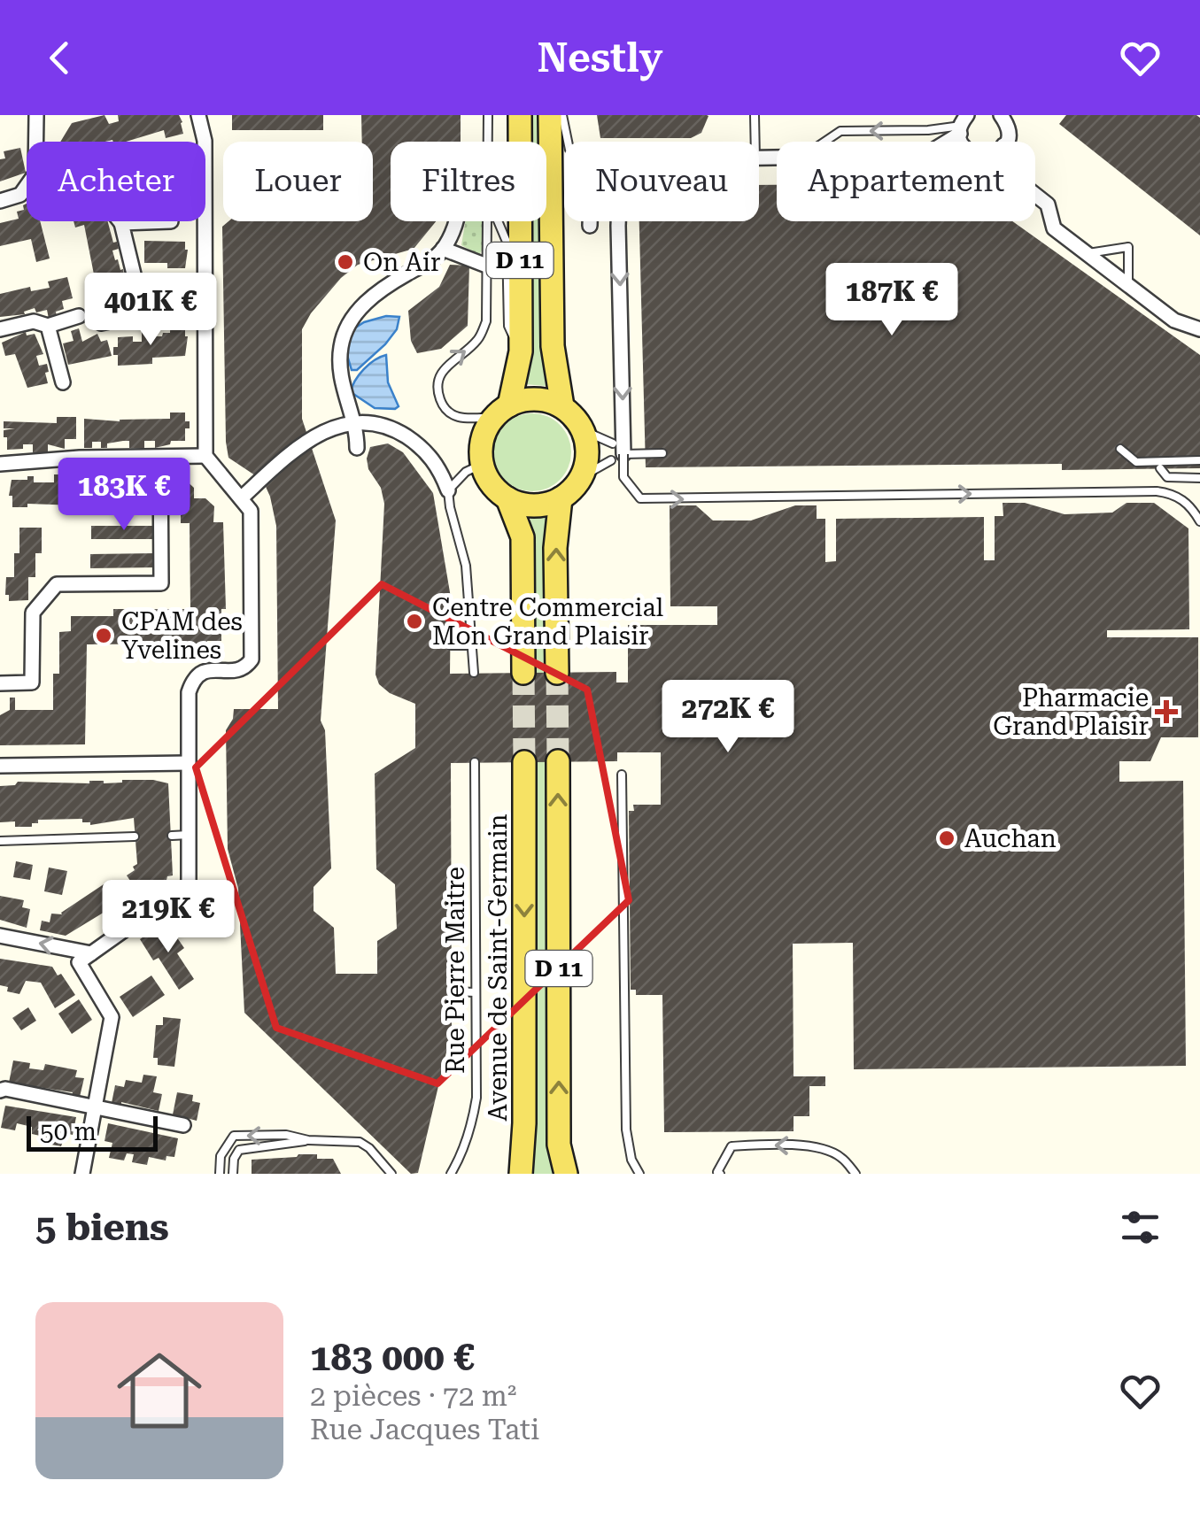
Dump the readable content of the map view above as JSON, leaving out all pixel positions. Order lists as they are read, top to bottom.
{
  "streets": {
    "main road": ["D 11", "Avenue de Saint-Germain"],
    "lane": ["Rue Pierre Maitre"]
  },
  "places": {
    "other": [
      "On Air",
      "Centre Commercial Mon Grand Plaisir",
      "CPAM des Yvelines",
      "Auchan"
    ],
    "health": ["Pharmacie Grand Plaisir"]
  },
  "scale_bar": "50 m",
  "page": {
    "header": "Nestly",
    "chip": [
      "Acheter",
      "Louer",
      "Filtres",
      "Nouveau",
      "Appartement"
    ],
    "price": [
      "187K €",
      "401K €",
      "183K €",
      "272K €",
      "219K €"
    ],
    "scale": "50 m",
    "heading": "5 biens",
    "list": [
      {
        "name": "183 000 €",
        "note": "2 pièces · 72 m² · Rue Jacques Tati"
      }
    ]
  }
}
